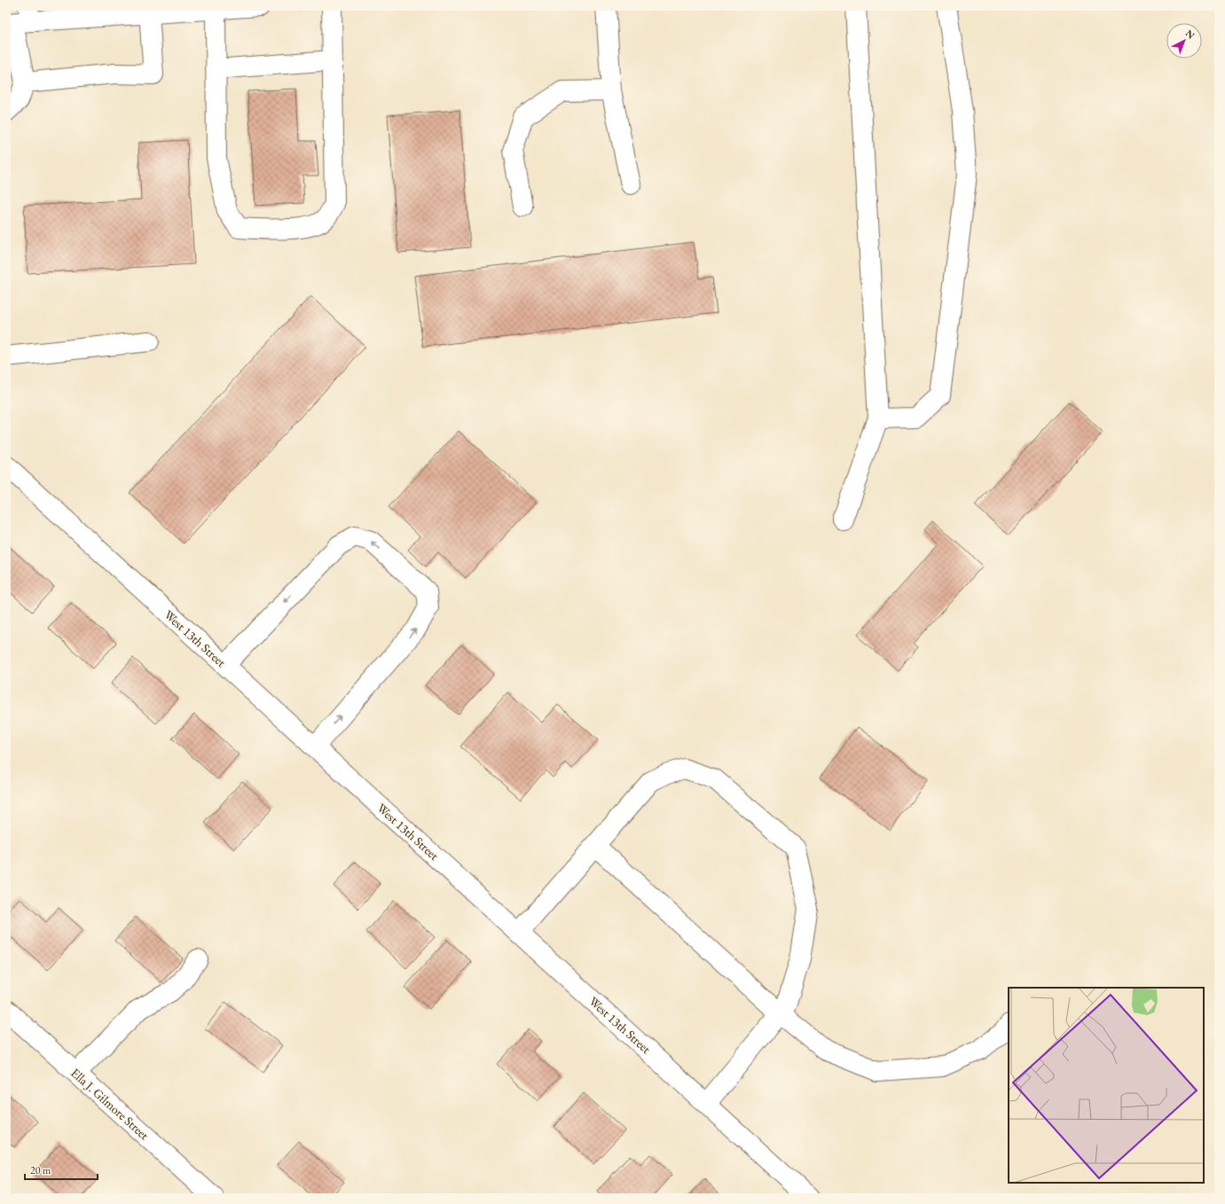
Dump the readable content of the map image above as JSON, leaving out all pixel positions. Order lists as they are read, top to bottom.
{
  "streets": {
    "street": ["West 13th Street", "Ella J. Gilmore Street"]
  },
  "scale_bar": "20 m",
  "north": "top right"
}
